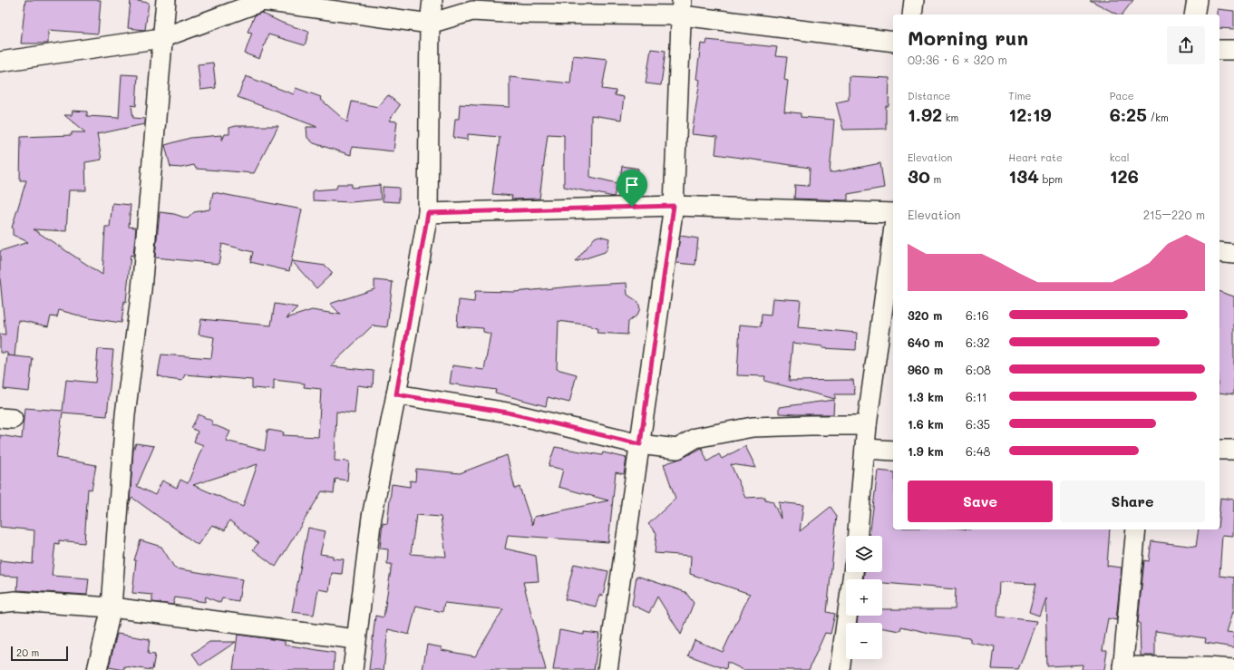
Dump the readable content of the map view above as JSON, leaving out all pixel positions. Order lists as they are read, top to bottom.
{
  "scale_bar": "20 m",
  "page": {
    "heading": ["Morning run", "09:36 · 6 × 320 m"],
    "stats": [
      ["Distance", "1.92 km"],
      ["Time", "12:19"],
      ["Pace", "6:25 /km"],
      ["Elevation", "30 m"],
      ["Heart rate", "134 bpm"],
      ["kcal", "126"]
    ],
    "chart": ["Elevation", "215–220 m"],
    "list": [
      {
        "name": "320 m",
        "note": "6:16"
      },
      {
        "name": "640 m",
        "note": "6:32"
      },
      {
        "name": "960 m",
        "note": "6:08"
      },
      {
        "name": "1.3 km",
        "note": "6:11"
      },
      {
        "name": "1.6 km",
        "note": "6:35"
      },
      {
        "name": "1.9 km",
        "note": "6:48"
      }
    ],
    "buttons": ["Save", "Share"],
    "map_buttons": ["+", "−"],
    "scale": "20 m"
  }
}
